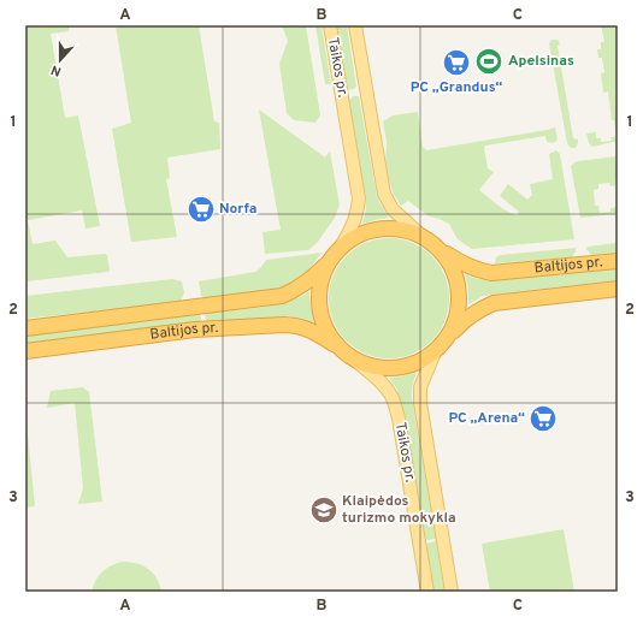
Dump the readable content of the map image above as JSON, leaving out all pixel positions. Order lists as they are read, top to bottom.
{
  "streets": {
    "highway": ["Baltijos pr."],
    "main road": ["Taikos pr."]
  },
  "crossings": [
    ["Taikos pr.", "Baltijos pr."]
  ],
  "places": {
    "sports": ["Apelsinas"],
    "supermarket": ["PC „Grandus“", "Norfa", "PC „Arena“"],
    "school or university": ["Klaipėdos turizmo mokykla"]
  },
  "north": "bottom",
  "grid": {
    "columns": ["A", "B", "C"],
    "rows": ["1", "2", "3"]
  }
}
